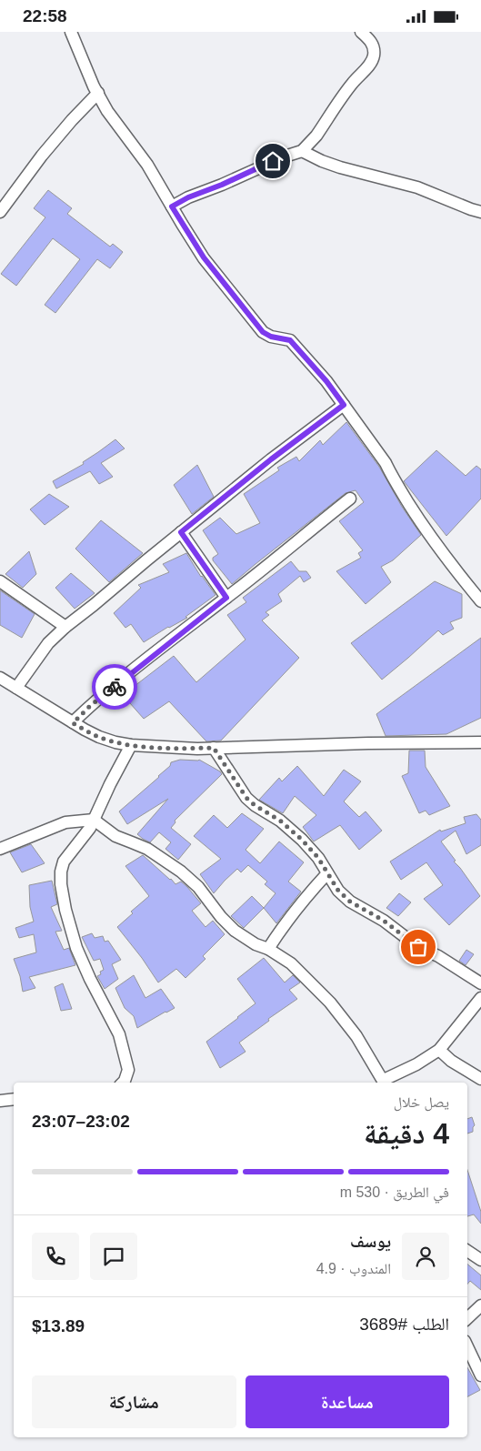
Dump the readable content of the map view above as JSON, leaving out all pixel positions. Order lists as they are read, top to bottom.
{
  "page": {
    "status": "22:58",
    "heading": ["4 دقيقة", "يصل خلال", "23:02–23:07"],
    "panel": [
      "يوسف",
      "المندوب · 4.9",
      "الطلب #3689",
      "$13.89"
    ],
    "bar": "في الطريق · 530 m",
    "buttons": ["مساعدة", "مشاركة"]
  }
}
